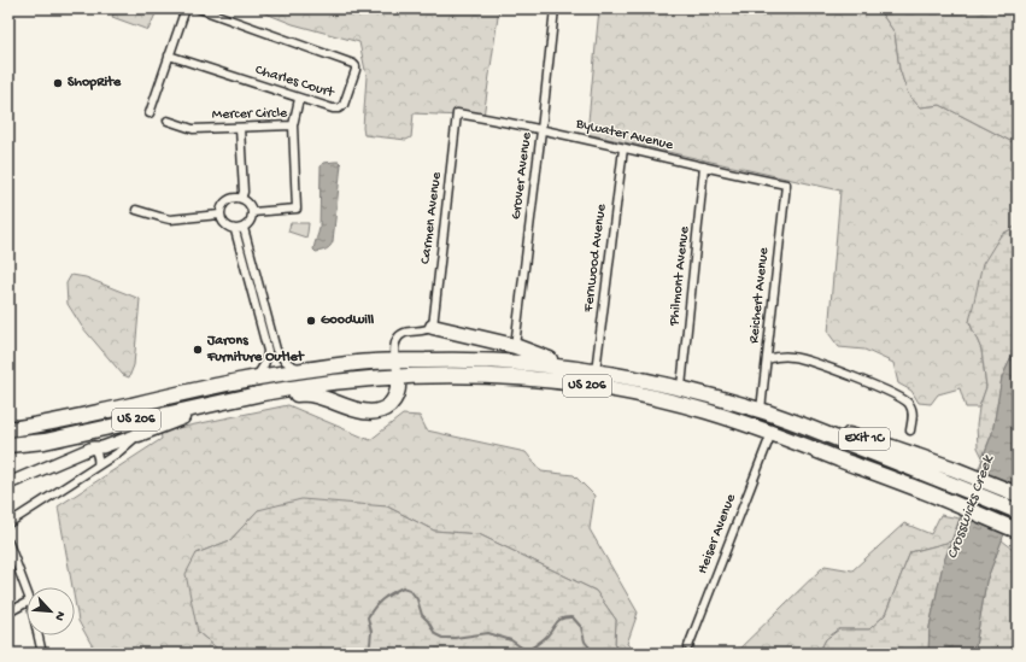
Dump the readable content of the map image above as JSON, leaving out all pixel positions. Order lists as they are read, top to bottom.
{
  "streets": {
    "highway": ["US 206"],
    "street": [
      "Charles Court",
      "Mercer Circle",
      "Bywater Avenue",
      "Grover Avenue",
      "Carmen Avenue",
      "Fernwood Avenue",
      "Philmont Avenue",
      "Reichert Avenue",
      "Heiser Avenue"
    ]
  },
  "crossings": [
    ["Bywater Avenue", "Grover Avenue"],
    ["Bywater Avenue", "Carmen Avenue"],
    ["Bywater Avenue", "Fernwood Avenue"],
    ["Bywater Avenue", "Philmont Avenue"],
    ["Bywater Avenue", "Reichert Avenue"],
    ["Fernwood Avenue", "US 206"],
    ["Philmont Avenue", "US 206"],
    ["Reichert Avenue", "US 206"],
    ["US 206", "Heiser Avenue"]
  ],
  "water": ["Crosswicks Creek"],
  "places": ["ShopRite", "Goodwill", "Jarons Furniture Outlet"],
  "north": "bottom right"
}
